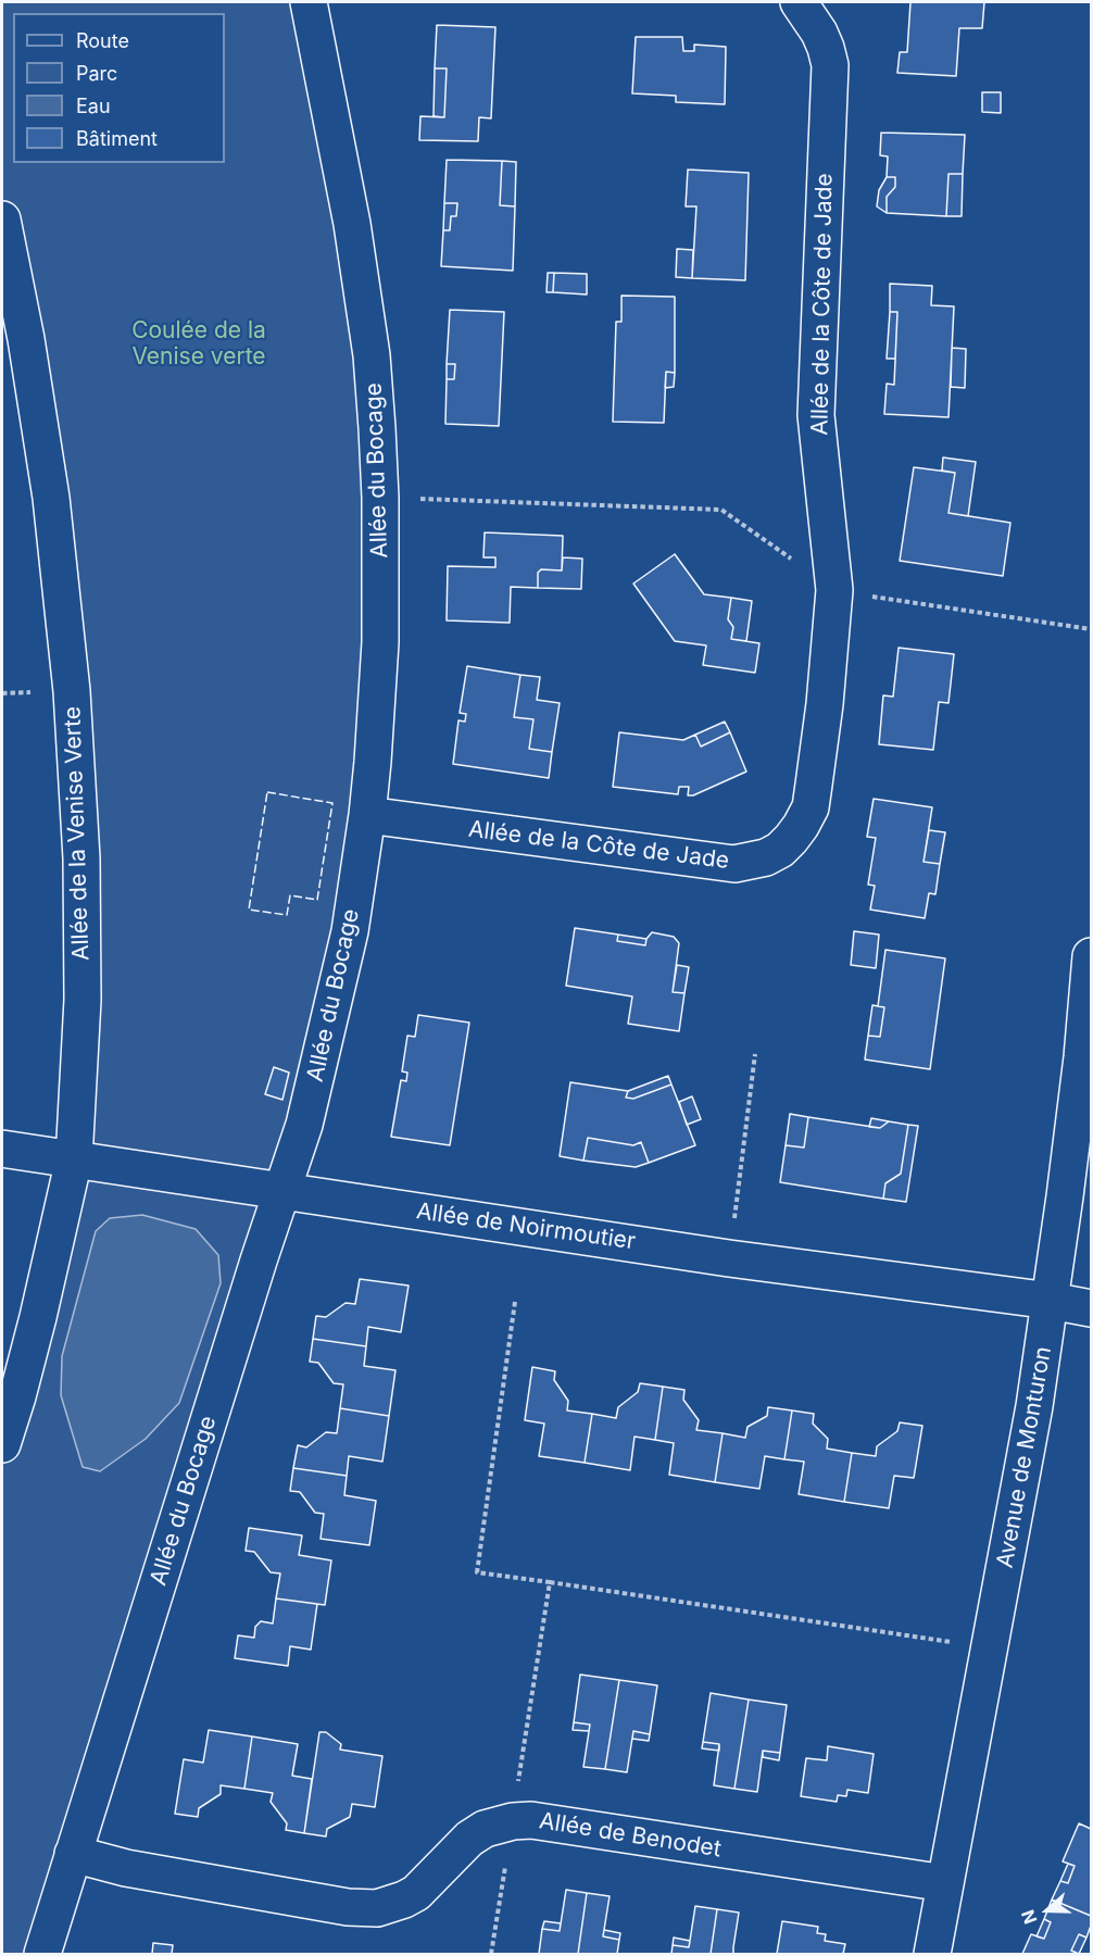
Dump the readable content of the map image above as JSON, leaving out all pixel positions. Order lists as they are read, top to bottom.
{
  "streets": {
    "street": [
      "Allée de la Côte de Jade",
      "Allée du Bocage",
      "Allée de la Venise Verte",
      "Allée de Noirmoutier",
      "Avenue de Monturon",
      "Allée de Benodet"
    ]
  },
  "crossings": [
    ["Allée de la Côte de Jade", "Allée du Bocage"],
    ["Allée du Bocage", "Allée de Noirmoutier"],
    ["Allée du Bocage", "Allée de Benodet"],
    ["Allée de la Venise Verte", "Allée de Noirmoutier"],
    ["Allée de Noirmoutier", "Avenue de Monturon"],
    ["Avenue de Monturon", "Allée de Benodet"]
  ],
  "parks": ["Coulée de la Venise verte"],
  "legend": [
    "Route",
    "Parc",
    "Eau",
    "Bâtiment"
  ],
  "north": "left"
}
